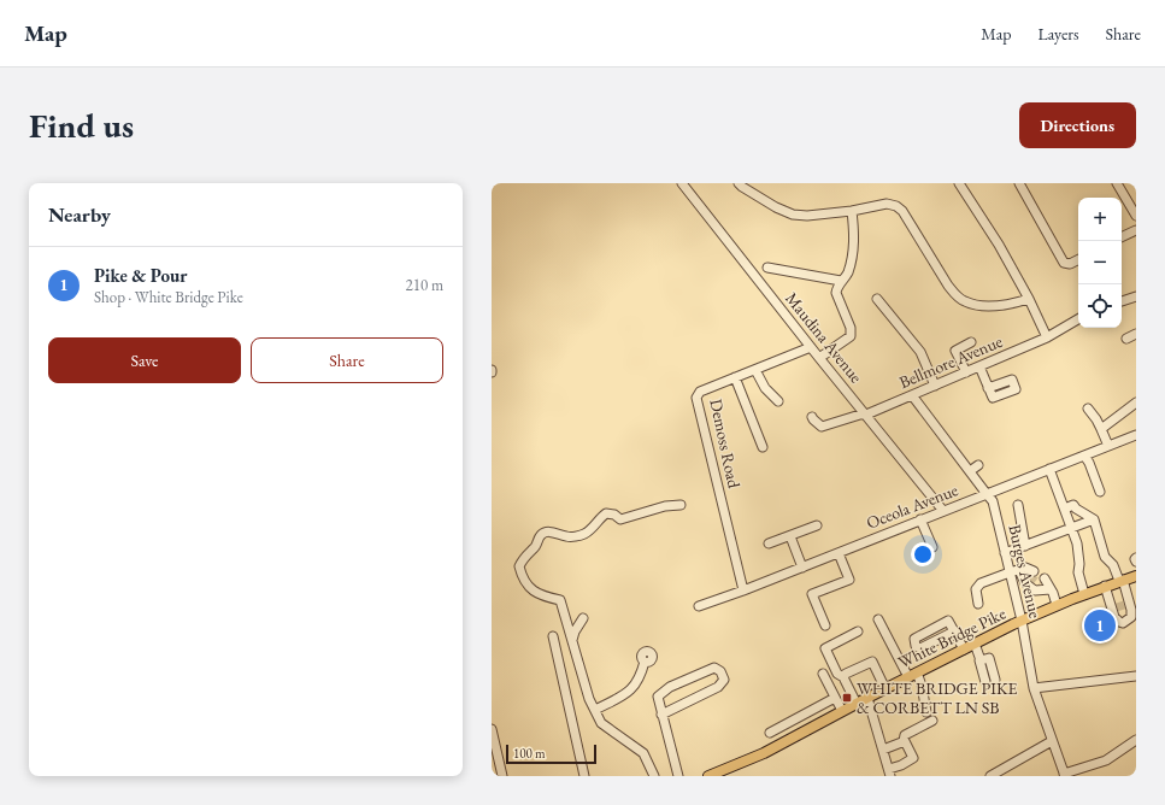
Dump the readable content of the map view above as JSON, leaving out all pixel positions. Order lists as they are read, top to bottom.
{
  "streets": {
    "main road": ["White Bridge Pike"],
    "street": [
      "Maudina Avenue",
      "Bellmore Avenue",
      "Demoss Road",
      "Oceola Avenue",
      "Burges Avenue"
    ]
  },
  "crossings": [
    ["Maudina Avenue", "Bellmore Avenue"],
    ["Maudina Avenue", "Demoss Road"],
    ["Maudina Avenue", "Oceola Avenue"],
    ["Bellmore Avenue", "Burges Avenue"],
    ["Demoss Road", "Oceola Avenue"],
    ["Oceola Avenue", "Burges Avenue"],
    ["Burges Avenue", "White Bridge Pike"]
  ],
  "places": {
    "transit": ["WHITE BRIDGE PIKE & CORBETT LN SB"]
  },
  "scale_bar": "100 m",
  "page": {
    "header": "Map",
    "nav": ["Map", "Layers", "Share"],
    "buttons": [
      "Directions",
      ["Save", "Share"]
    ],
    "title": "Find us",
    "heading": "Nearby",
    "map_buttons": ["+", "−"],
    "list": [
      {
        "mark": "1",
        "name": "Pike & Pour",
        "note": "Shop · White Bridge Pike",
        "value": "210 m"
      }
    ],
    "pins": "1",
    "scale": "100 m"
  }
}
